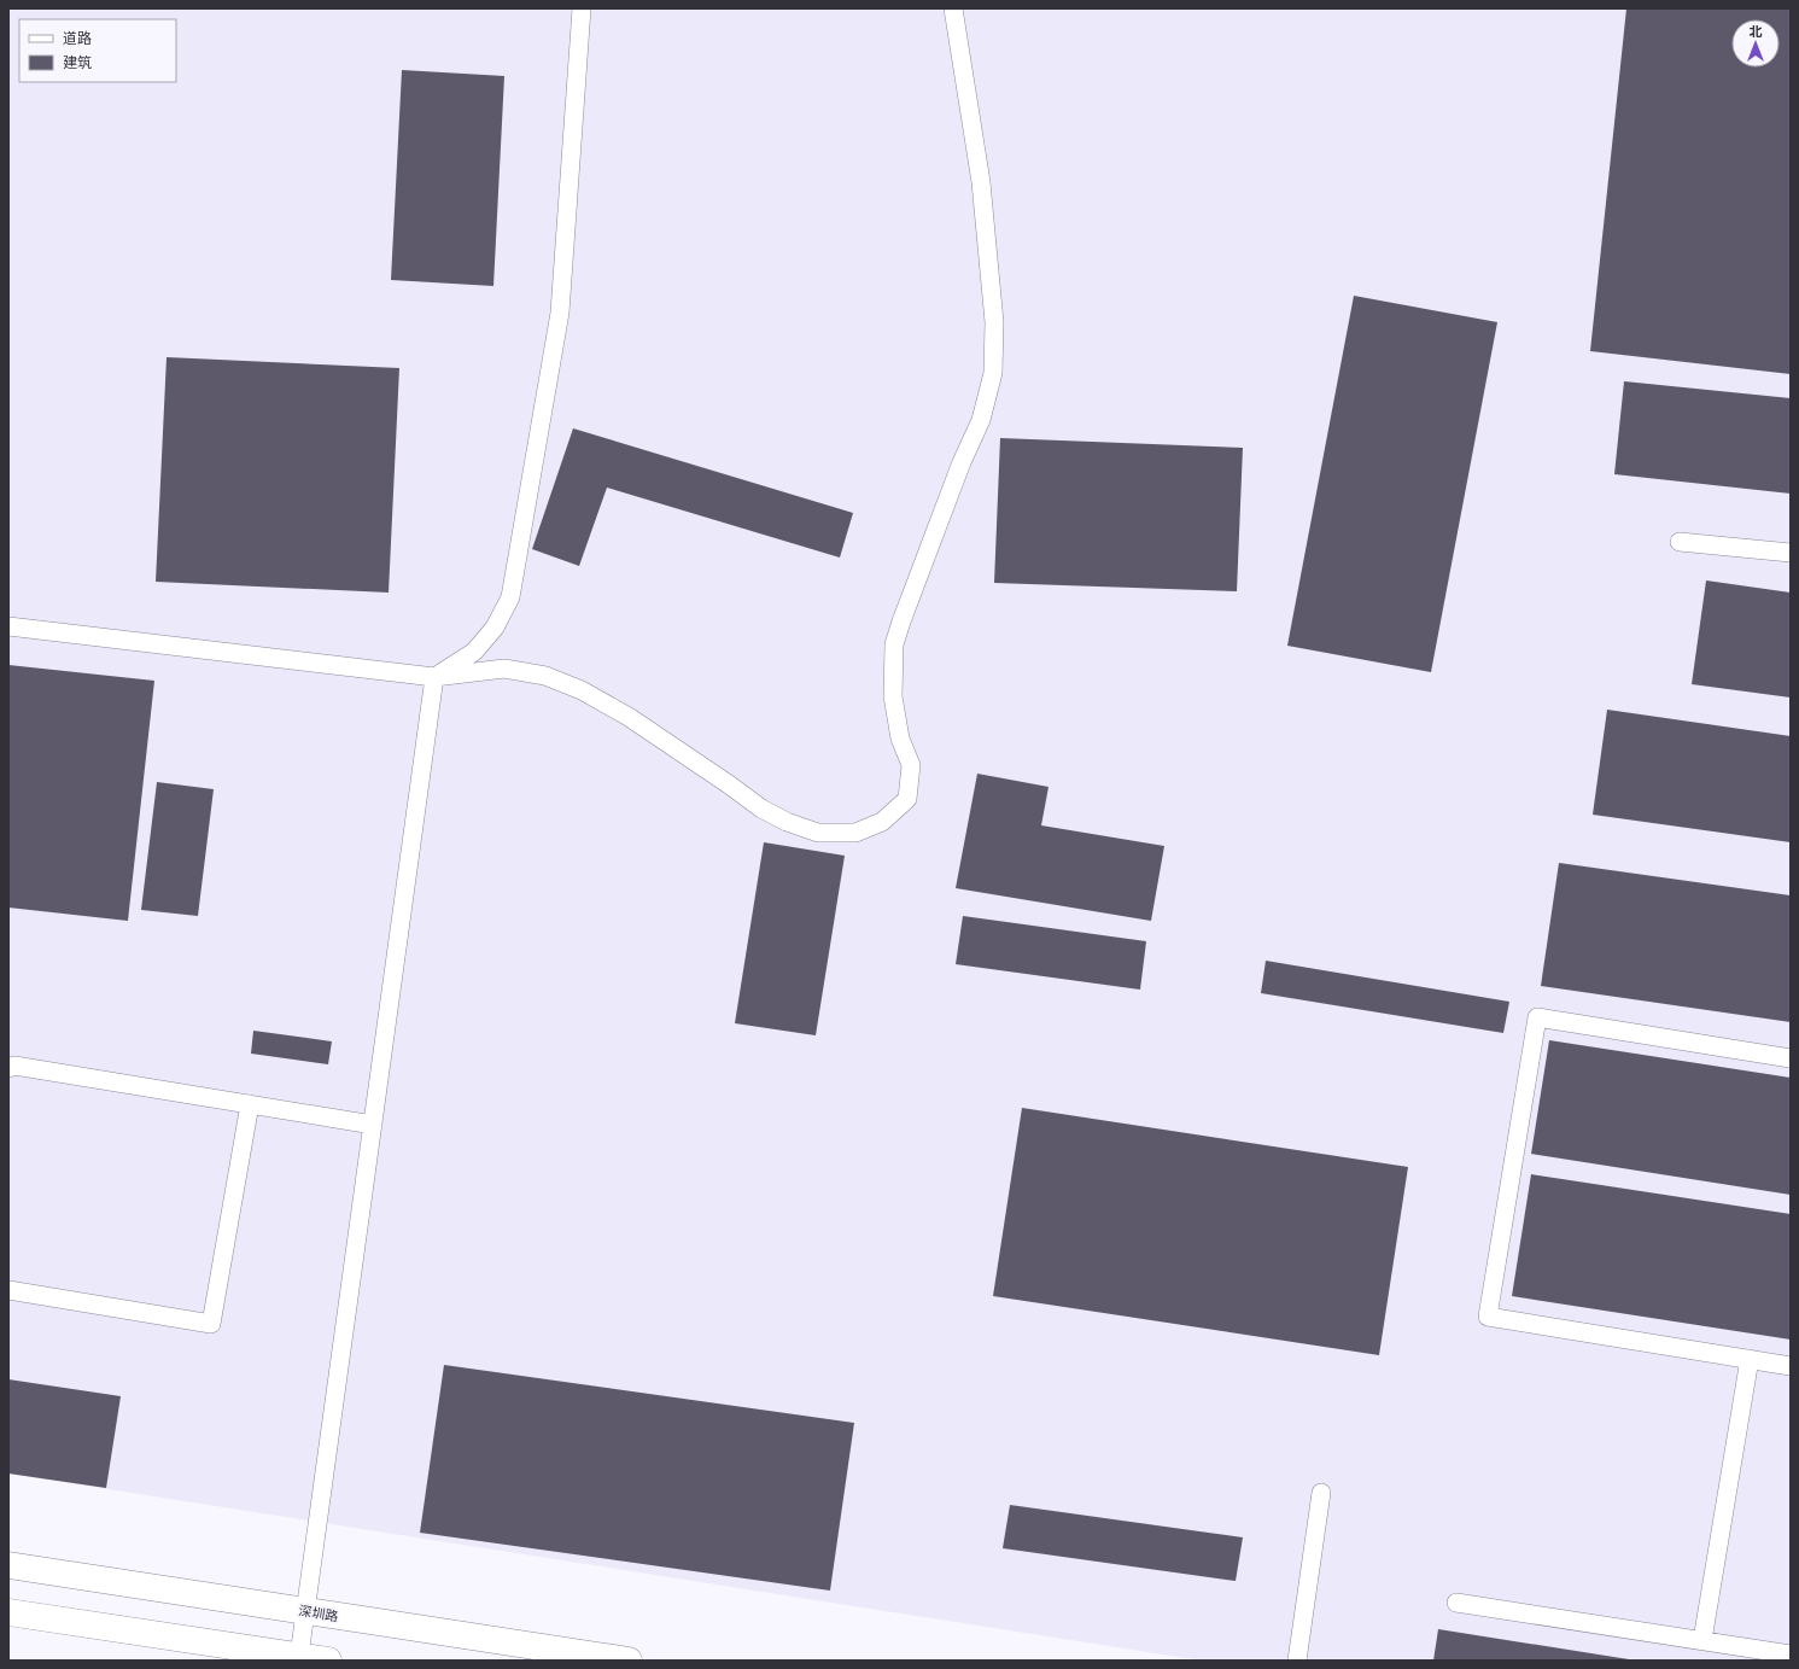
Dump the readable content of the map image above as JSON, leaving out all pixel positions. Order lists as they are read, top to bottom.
{
  "streets": {
    "street": ["深圳路"]
  },
  "legend": ["道路", "建筑"],
  "north": "top"
}
